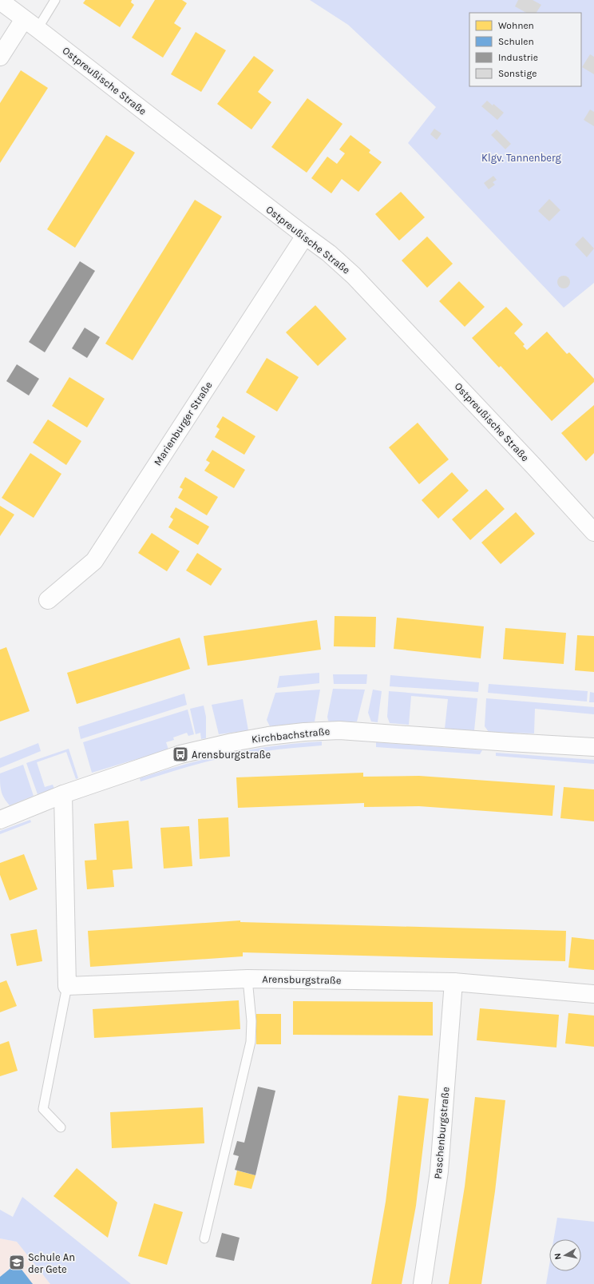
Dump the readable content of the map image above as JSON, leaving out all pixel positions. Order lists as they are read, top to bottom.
{
  "streets": {
    "street": [
      "Ostpreußische Straße",
      "Marienburger Straße",
      "Kirchbachstraße",
      "Arensburgstraße",
      "Paschenburgstraße"
    ]
  },
  "crossings": [
    ["Ostpreußische Straße", "Marienburger Straße"],
    ["Arensburgstraße", "Paschenburgstraße"]
  ],
  "parks": ["Klgv. Tannenberg"],
  "places": {
    "bus stop": ["Arensburgstraße"],
    "school or university": ["Schule An der Gete"]
  },
  "legend": [
    "Wohnen",
    "Schulen",
    "Industrie",
    "Sonstige"
  ],
  "north": "left"
}
